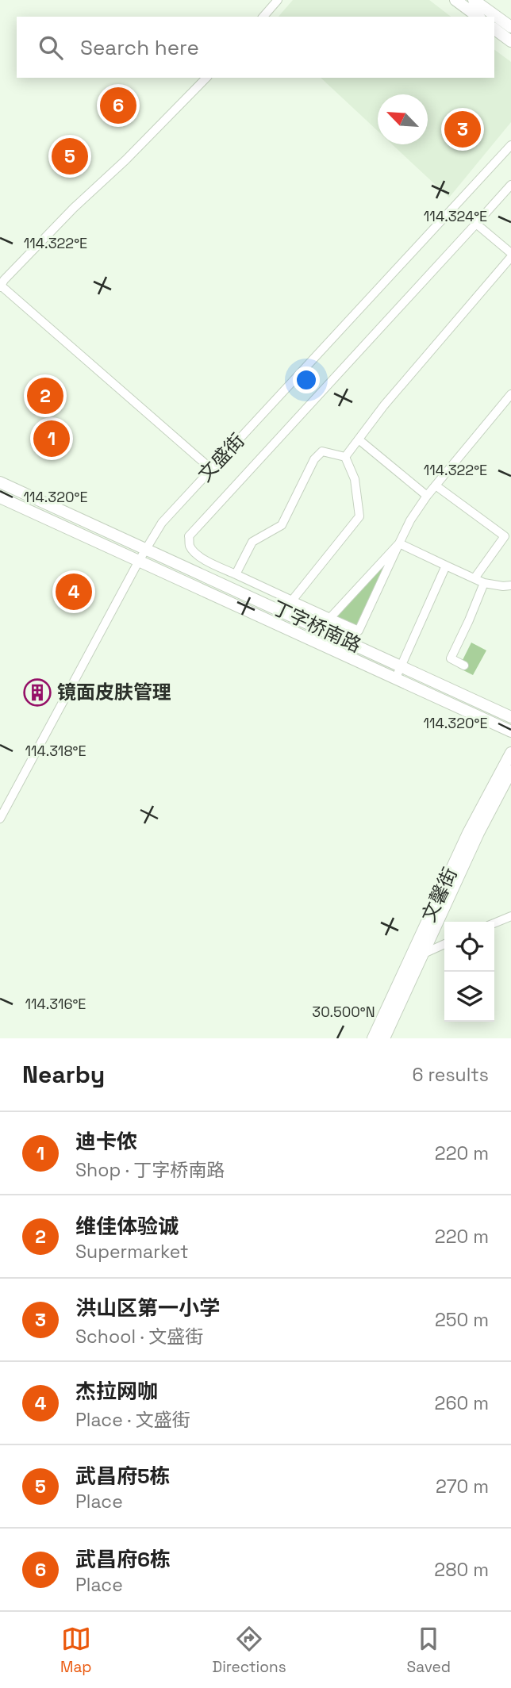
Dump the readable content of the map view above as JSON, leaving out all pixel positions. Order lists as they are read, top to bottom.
{
  "streets": {
    "main road": ["丁字桥南路", "文馨街"],
    "street": ["文盛街"]
  },
  "crossings": [
    ["文盛街", "丁字桥南路"]
  ],
  "places": {
    "building": ["镜面皮肤管理"]
  },
  "north": "top left",
  "page": {
    "search": "Search here",
    "pins": [
      "6",
      "3",
      "5",
      "2",
      "1",
      "4"
    ],
    "heading": ["Nearby", "6 results"],
    "list": [
      {
        "mark": "1",
        "name": "迪卡侬",
        "note": "Shop · 丁字桥南路",
        "value": "220 m"
      },
      {
        "mark": "2",
        "name": "维佳体验诚",
        "note": "Supermarket",
        "value": "220 m"
      },
      {
        "mark": "3",
        "name": "洪山区第一小学",
        "note": "School · 文盛街",
        "value": "250 m"
      },
      {
        "mark": "4",
        "name": "杰拉网咖",
        "note": "Place · 文盛街",
        "value": "260 m"
      },
      {
        "mark": "5",
        "name": "武昌府5栋",
        "note": "Place",
        "value": "270 m"
      },
      {
        "mark": "6",
        "name": "武昌府6栋",
        "note": "Place",
        "value": "280 m"
      }
    ],
    "nav": ["Map", "Directions", "Saved"]
  },
  "coordinates": [
    "114.324°E",
    "114.322°E",
    "114.320°E",
    "114.318°E",
    "114.316°E",
    "30.500°N"
  ]
}
